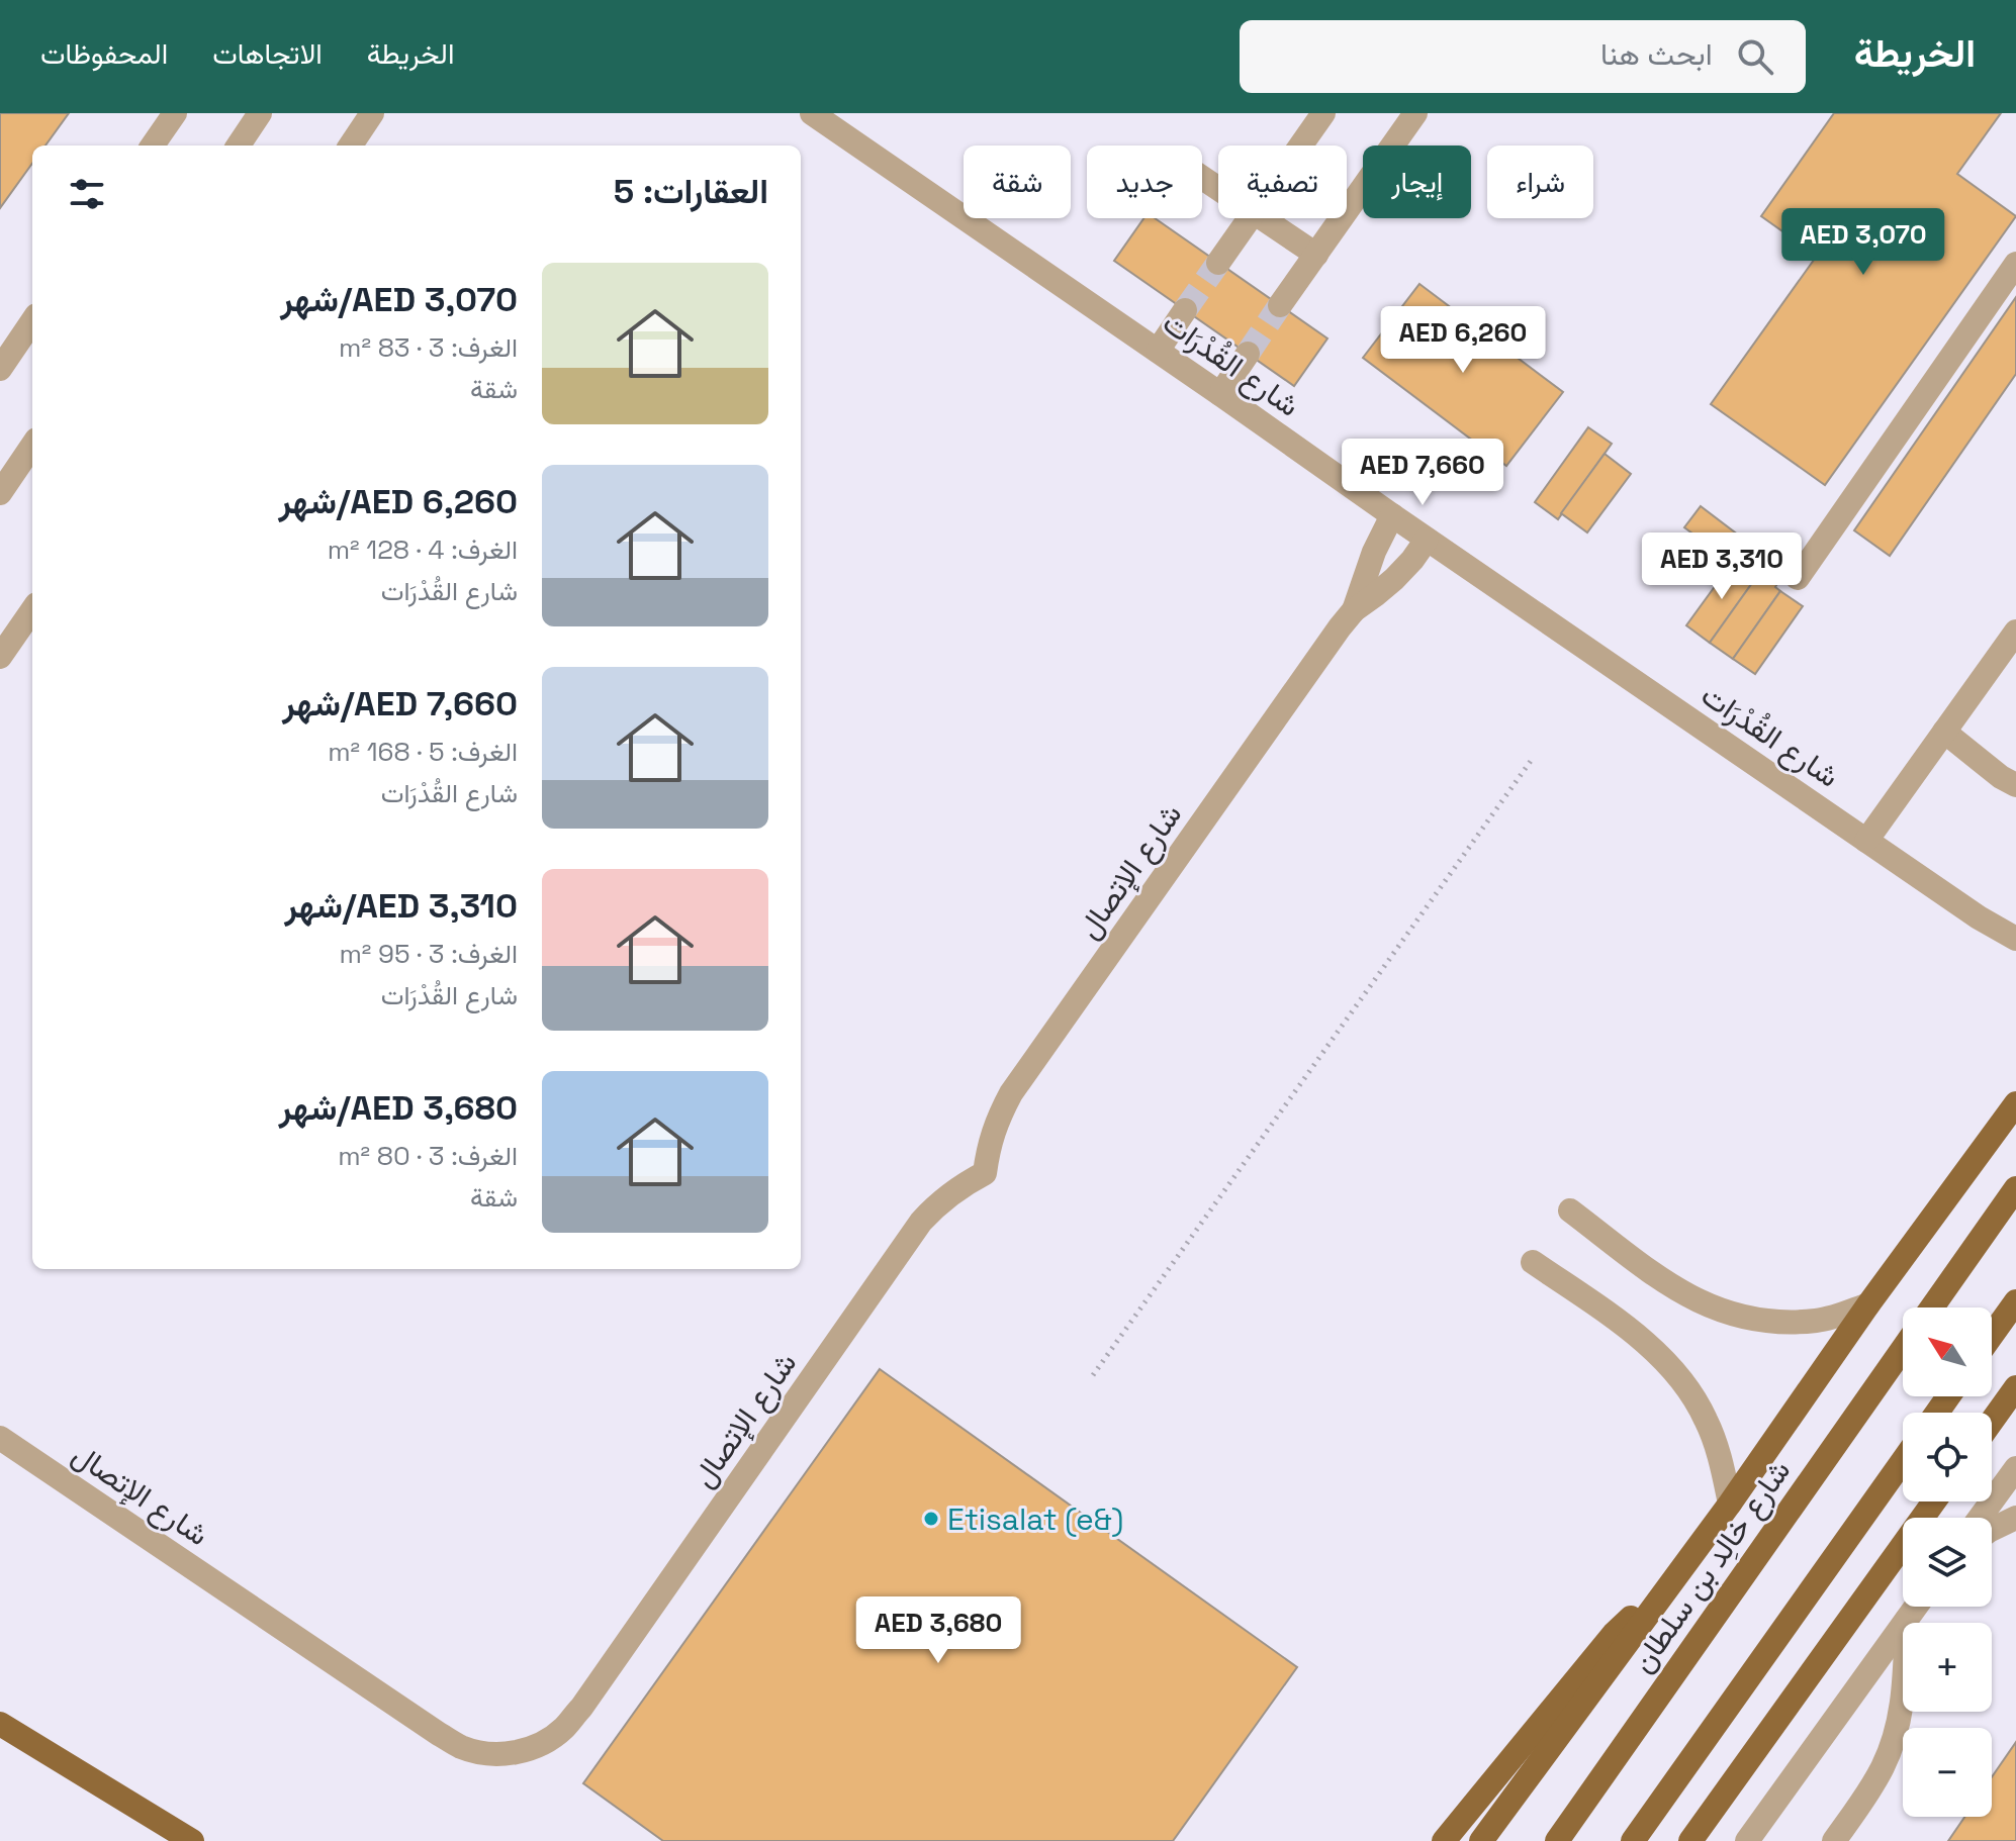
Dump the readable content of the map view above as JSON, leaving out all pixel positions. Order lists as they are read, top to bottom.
{
  "streets": {
    "main road": ["شارع خالِد بن سلطان"],
    "street": ["شارع القُدْرَات", "شارع الإتصال"]
  },
  "crossings": [
    ["شارع القُدْرَات", "شارع الإتصال"]
  ],
  "places": ["Etisalat (e&)"],
  "north": "top left",
  "page": {
    "header": "الخريطة",
    "search": "ابحث هنا",
    "nav": ["الخريطة", "الاتجاهات", "المحفوظات"],
    "chip": [
      "شراء",
      "إيجار",
      "تصفية",
      "جديد",
      "شقة"
    ],
    "heading": "العقارات: 5",
    "price": [
      "AED 3,070",
      "AED 6,260",
      "AED 7,660",
      "AED 3,310",
      "AED 3,680"
    ],
    "list": [
      {
        "name": "AED 3,070/شهر",
        "note": "الغرف: 3 · 83 m² · شقة"
      },
      {
        "name": "AED 6,260/شهر",
        "note": "الغرف: 4 · 128 m² · شارع القُدْرَات"
      },
      {
        "name": "AED 7,660/شهر",
        "note": "الغرف: 5 · 168 m² · شارع القُدْرَات"
      },
      {
        "name": "AED 3,310/شهر",
        "note": "الغرف: 3 · 95 m² · شارع القُدْرَات"
      },
      {
        "name": "AED 3,680/شهر",
        "note": "الغرف: 3 · 80 m² · شقة"
      }
    ],
    "map_buttons": ["+", "−"]
  }
}
